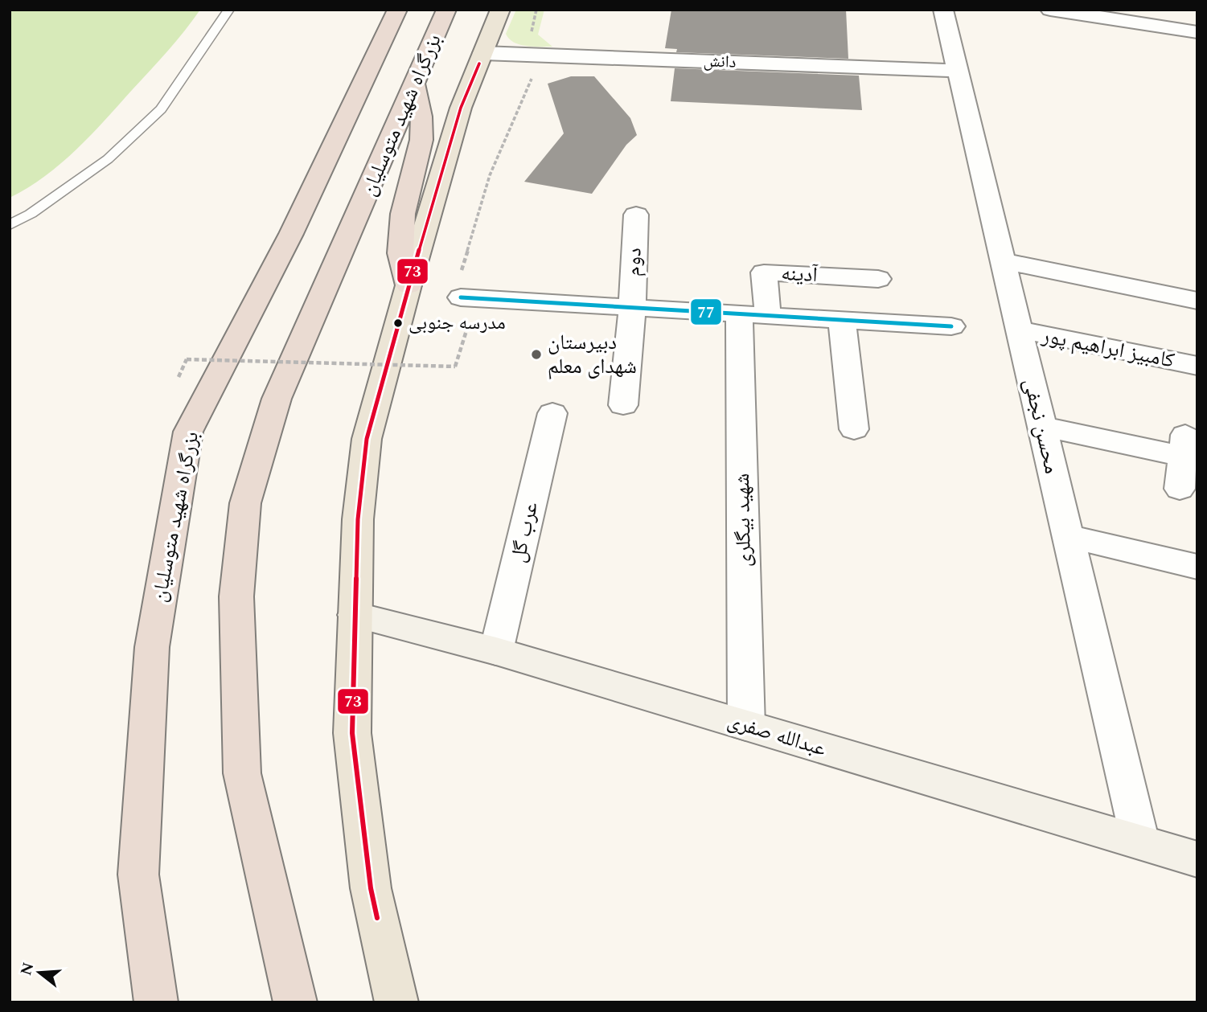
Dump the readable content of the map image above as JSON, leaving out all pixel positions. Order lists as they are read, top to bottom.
{
  "streets": {
    "highway": ["بزرگراه شهید متوسلیان"],
    "street": [
      "دانش",
      "دوم",
      "آدینه",
      "کامبیز ابراهیم پور",
      "محسن نجفی",
      "شهید بیگلری",
      "عرب گل",
      "عبدالله صفری"
    ]
  },
  "crossings": [
    ["دانش", "محسن نجفی"],
    ["آدینه", "شهید بیگلری"],
    ["کامبیز ابراهیم پور", "محسن نجفی"],
    ["محسن نجفی", "عبدالله صفری"],
    ["شهید بیگلری", "عبدالله صفری"],
    ["عرب گل", "عبدالله صفری"]
  ],
  "places": ["مدرسه جنوبی", "دبیرستان شهدای معلم"],
  "lines": ["transit line 73", "transit line 77"],
  "north": "left"
}
